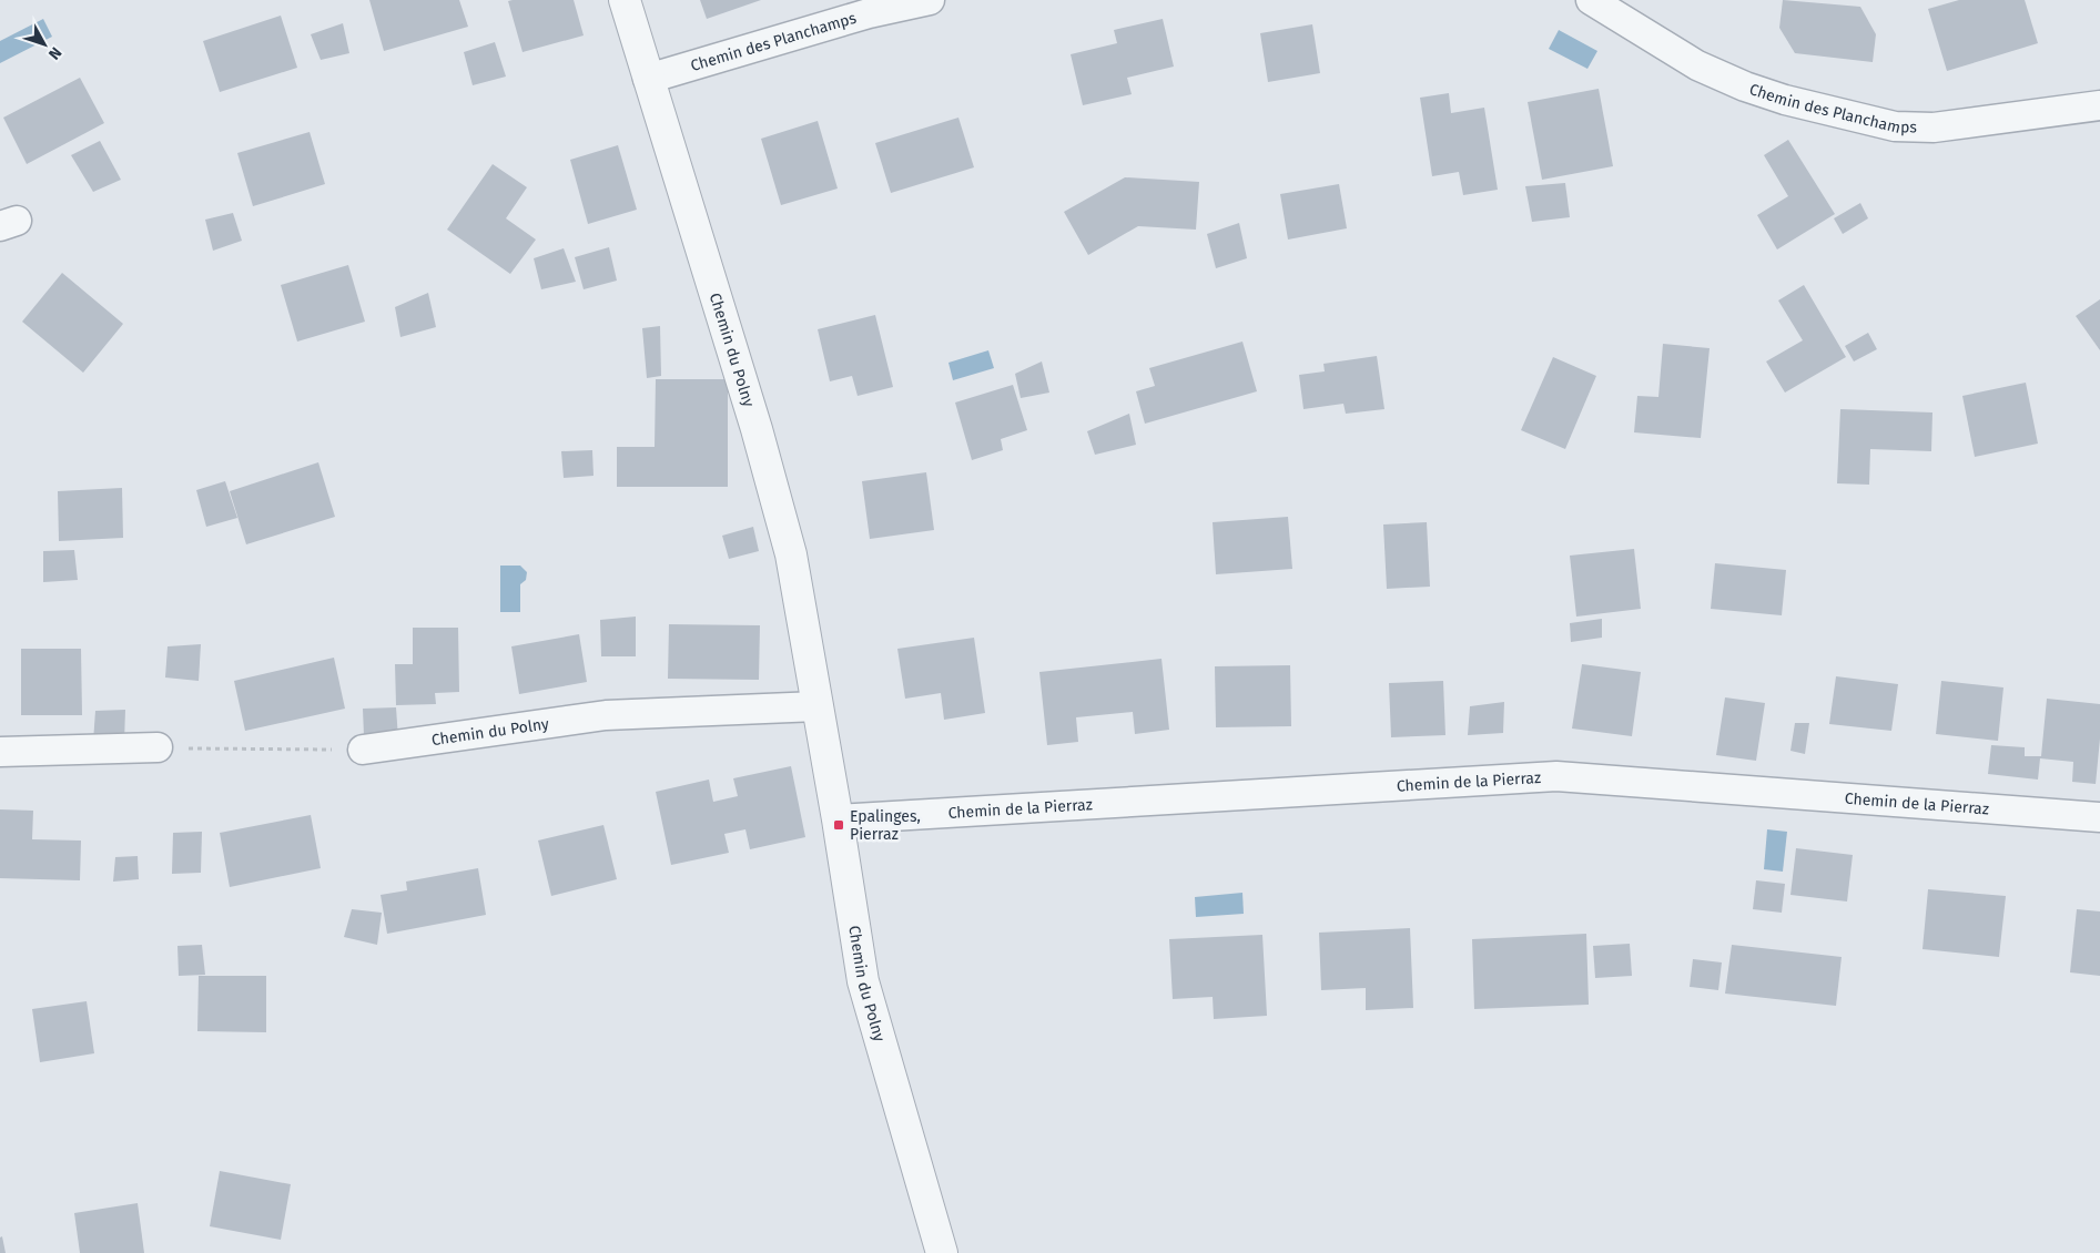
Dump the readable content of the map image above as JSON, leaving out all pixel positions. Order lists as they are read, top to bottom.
{
  "streets": {
    "street": ["Chemin des Planchamps", "Chemin du Polny", "Chemin de la Pierraz"]
  },
  "crossings": [
    ["Chemin des Planchamps", "Chemin du Polny"],
    ["Chemin du Polny", "Chemin de la Pierraz"]
  ],
  "places": {
    "transit": ["Epalinges, Pierraz"]
  },
  "north": "bottom right"
}
